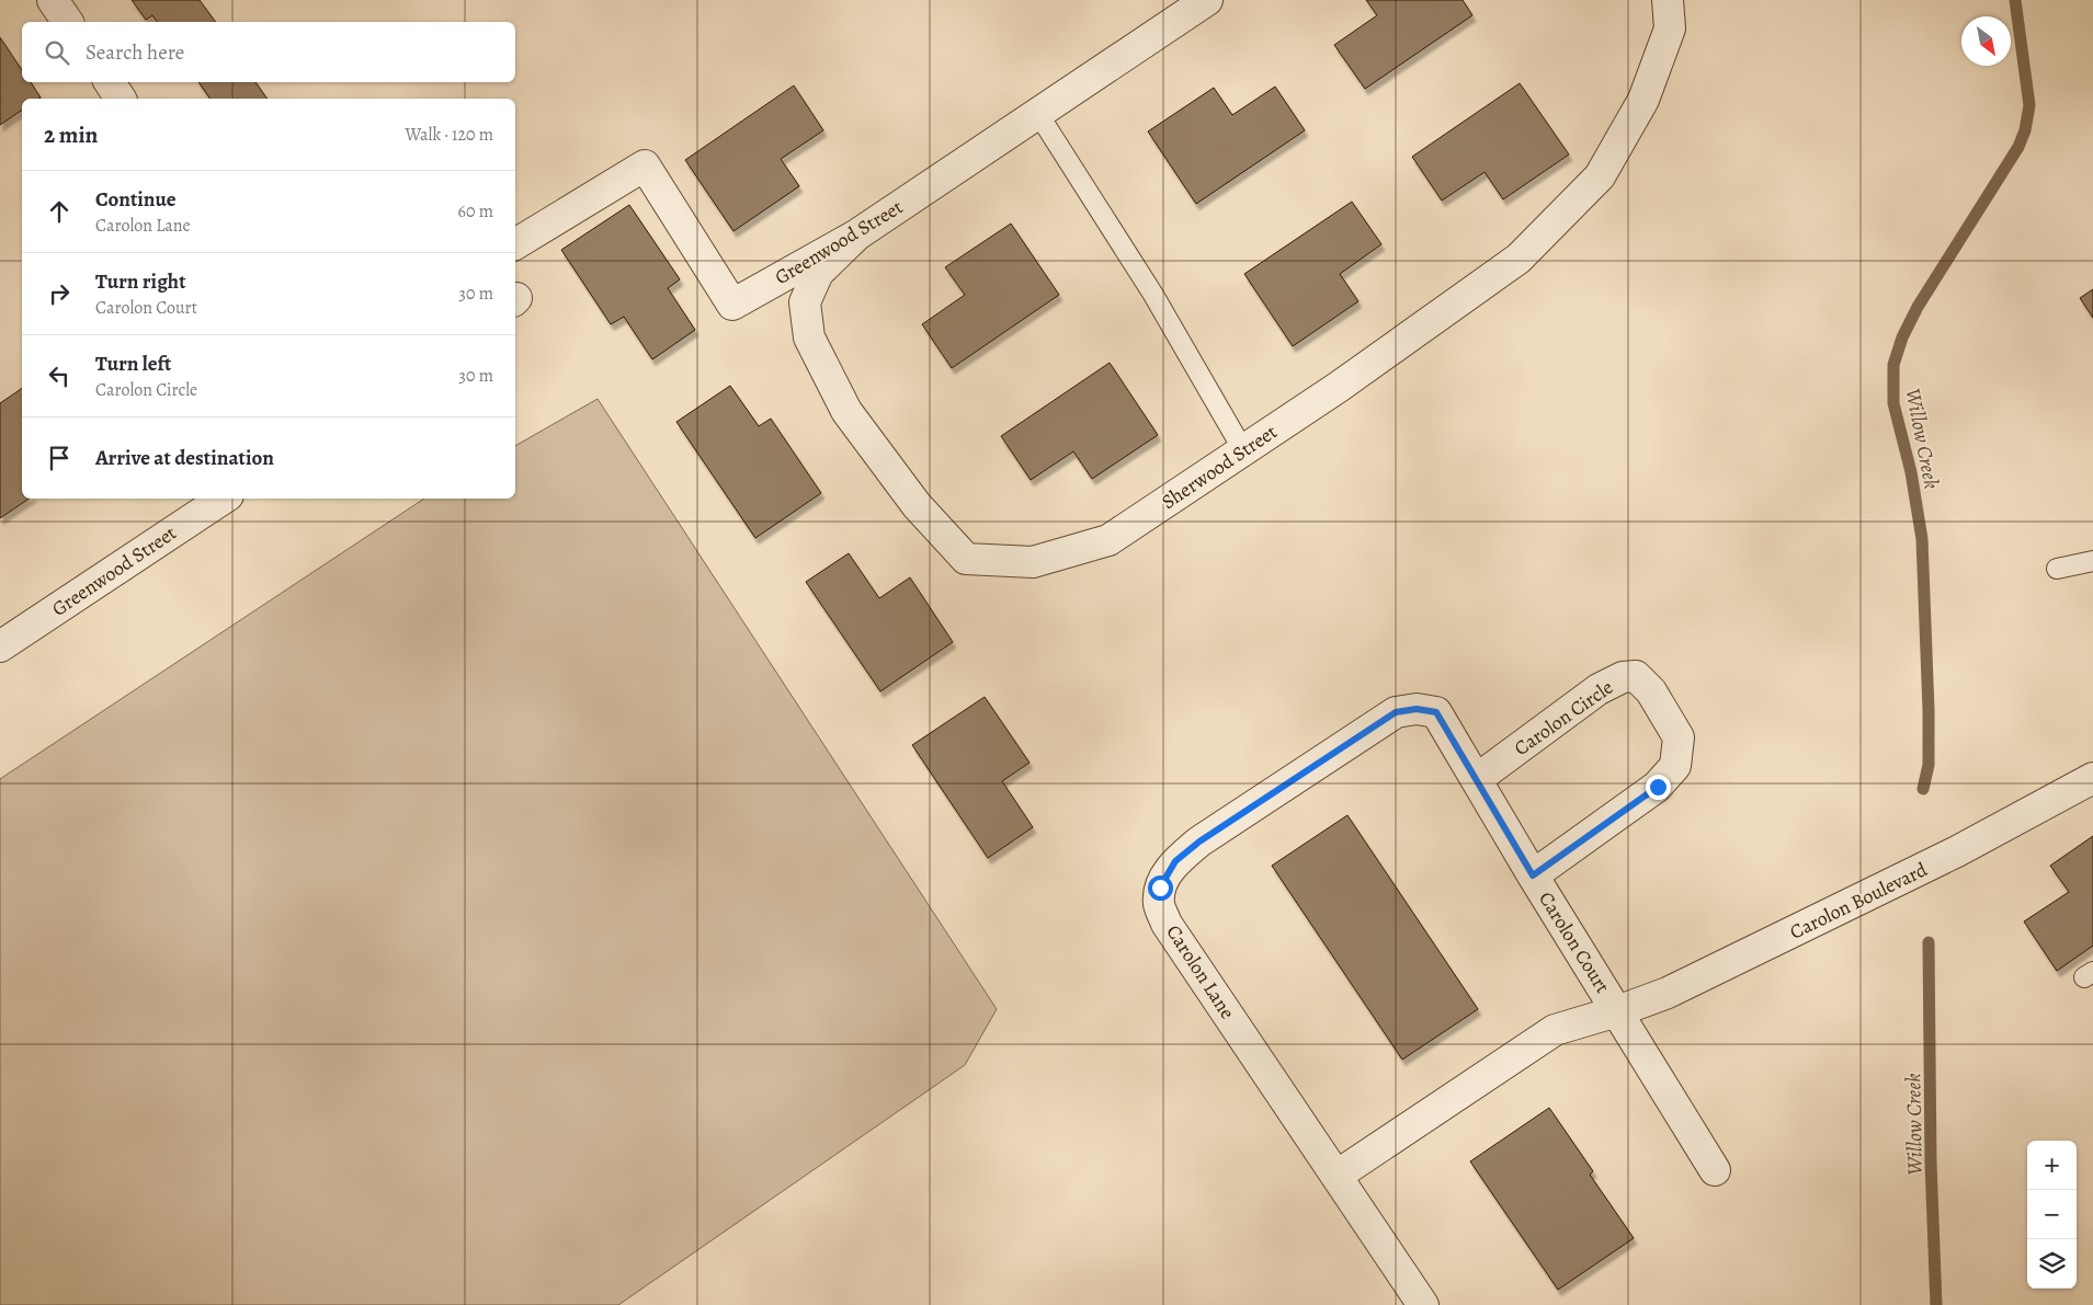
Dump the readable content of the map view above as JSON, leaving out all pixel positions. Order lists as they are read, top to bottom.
{
  "streets": {
    "street": [
      "Greenwood Street",
      "Sherwood Street",
      "Carolon Circle",
      "Carolon Boulevard",
      "Carolon Court",
      "Carolon Lane"
    ]
  },
  "crossings": [
    ["Greenwood Street", "Sherwood Street"],
    ["Carolon Circle", "Carolon Court"],
    ["Carolon Boulevard", "Carolon Court"],
    ["Carolon Boulevard", "Carolon Lane"],
    ["Carolon Court", "Carolon Lane"]
  ],
  "water": ["Willow Creek"],
  "north": "bottom right",
  "page": {
    "search": "Search here",
    "heading": ["2 min", "Walk · 120 m"],
    "list": [
      ["Continue", "Carolon Lane", "60 m"],
      ["Turn right", "Carolon Court", "30 m"],
      ["Turn left", "Carolon Circle", "30 m"],
      "Arrive at destination"
    ],
    "map_buttons": ["+", "−"]
  }
}
